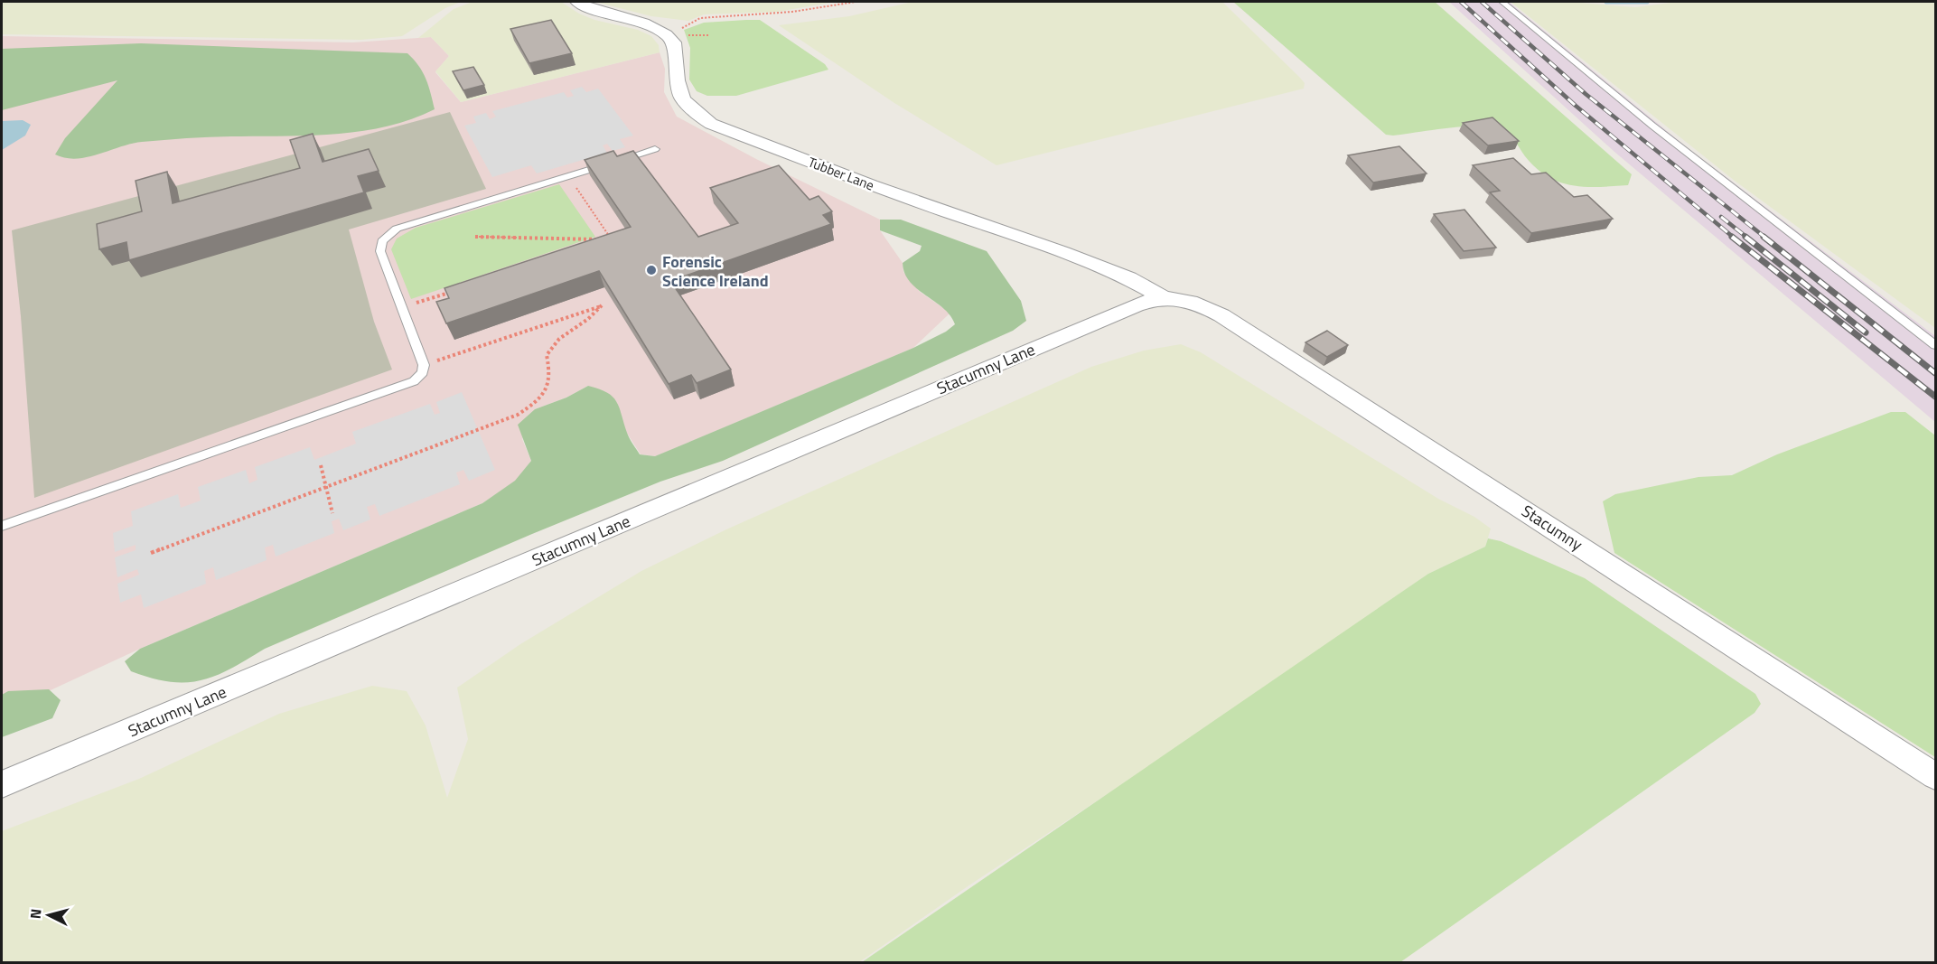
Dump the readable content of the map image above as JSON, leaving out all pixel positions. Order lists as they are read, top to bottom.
{
  "streets": {
    "street": ["Tubber Lane", "Stacumny Lane", "Stacumny"]
  },
  "crossings": [
    ["Tubber Lane", "Stacumny Lane"],
    ["Tubber Lane", "Stacumny"],
    ["Stacumny Lane", "Stacumny"]
  ],
  "places": ["Forensic Science Ireland"],
  "north": "left"
}
